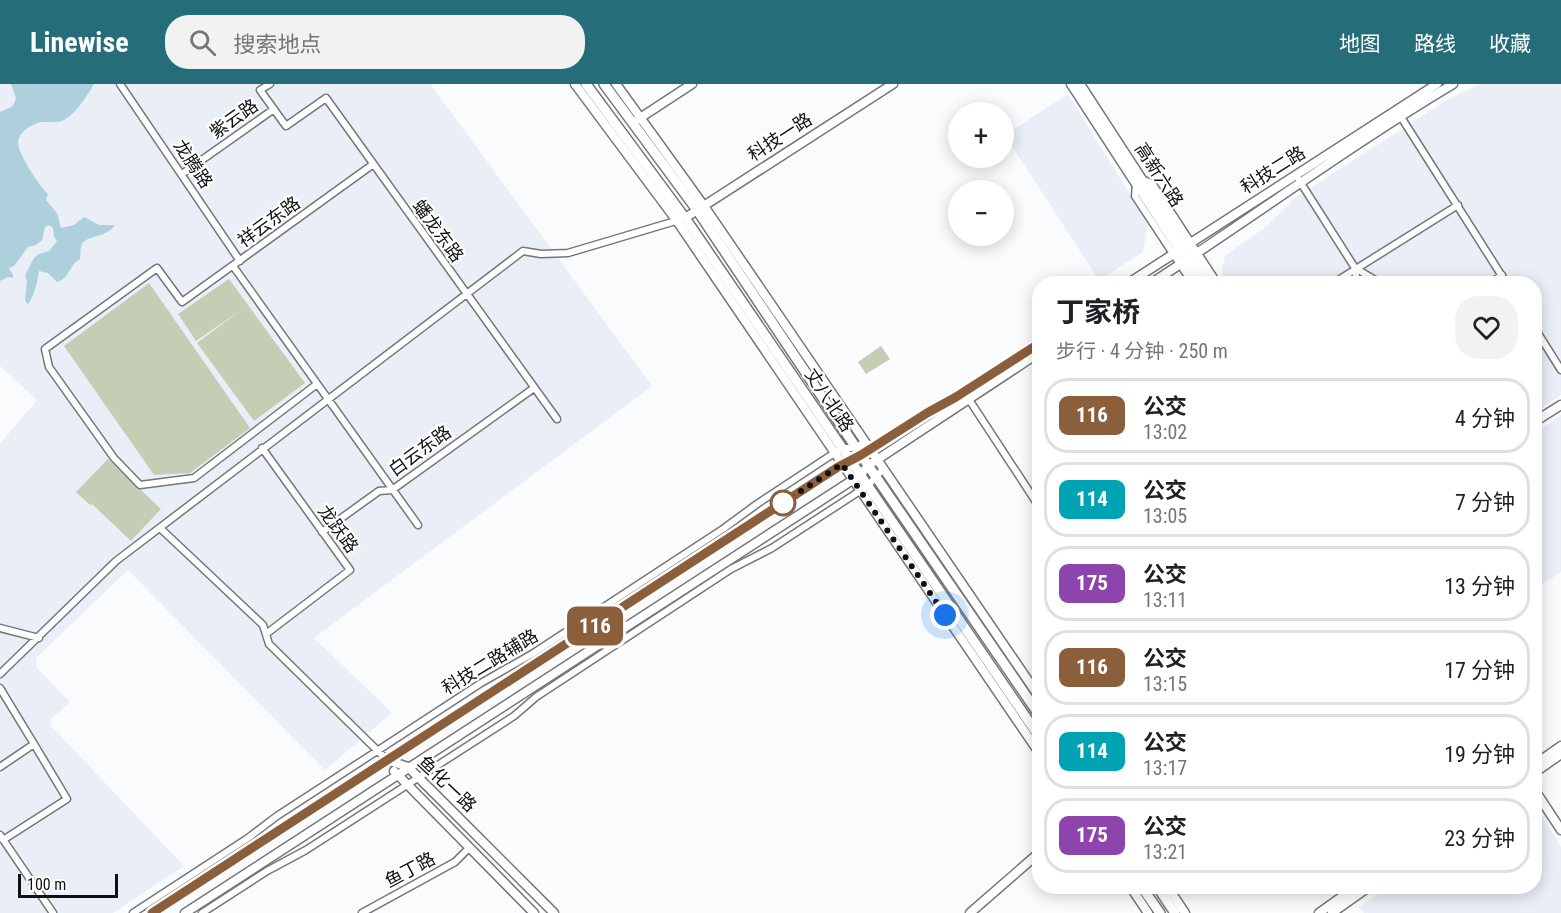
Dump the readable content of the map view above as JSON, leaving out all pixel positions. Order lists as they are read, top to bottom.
{
  "streets": {
    "main road": [
      "科技一路",
      "科技二路",
      "高新六路",
      "丈八北路",
      "鱼化一路"
    ],
    "street": [
      "紫云路",
      "龙腾路",
      "祥云东路",
      "蟠龙东路",
      "白云东路",
      "龙跃路",
      "科技二路辅路",
      "鱼丁路"
    ]
  },
  "crossings": [
    ["紫云路", "龙腾路"],
    ["紫云路", "蟠龙东路"],
    ["科技一路", "丈八北路"],
    ["龙腾路", "祥云东路"],
    ["科技二路", "高新六路"],
    ["祥云东路", "蟠龙东路"],
    ["蟠龙东路", "白云东路"],
    ["丈八北路", "科技二路辅路"],
    ["白云东路", "龙跃路"],
    ["鱼化一路", "鱼丁路"]
  ],
  "lines": ["bus line 116"],
  "scale_bar": "100 m",
  "page": {
    "header": "Linewise",
    "search": "搜索地点",
    "nav": ["地图", "路线", "收藏"],
    "on_map": "116",
    "map_buttons": ["+", "−"],
    "heading": ["丁家桥", "步行 · 4 分钟 · 250 m"],
    "list": [
      {
        "mark": "116",
        "name": "公交",
        "note": "13:02",
        "value": "4 分钟"
      },
      {
        "mark": "114",
        "name": "公交",
        "note": "13:05",
        "value": "7 分钟"
      },
      {
        "mark": "175",
        "name": "公交",
        "note": "13:11",
        "value": "13 分钟"
      },
      {
        "mark": "116",
        "name": "公交",
        "note": "13:15",
        "value": "17 分钟"
      },
      {
        "mark": "114",
        "name": "公交",
        "note": "13:17",
        "value": "19 分钟"
      },
      {
        "mark": "175",
        "name": "公交",
        "note": "13:21",
        "value": "23 分钟"
      }
    ],
    "scale": "100 m"
  }
}
